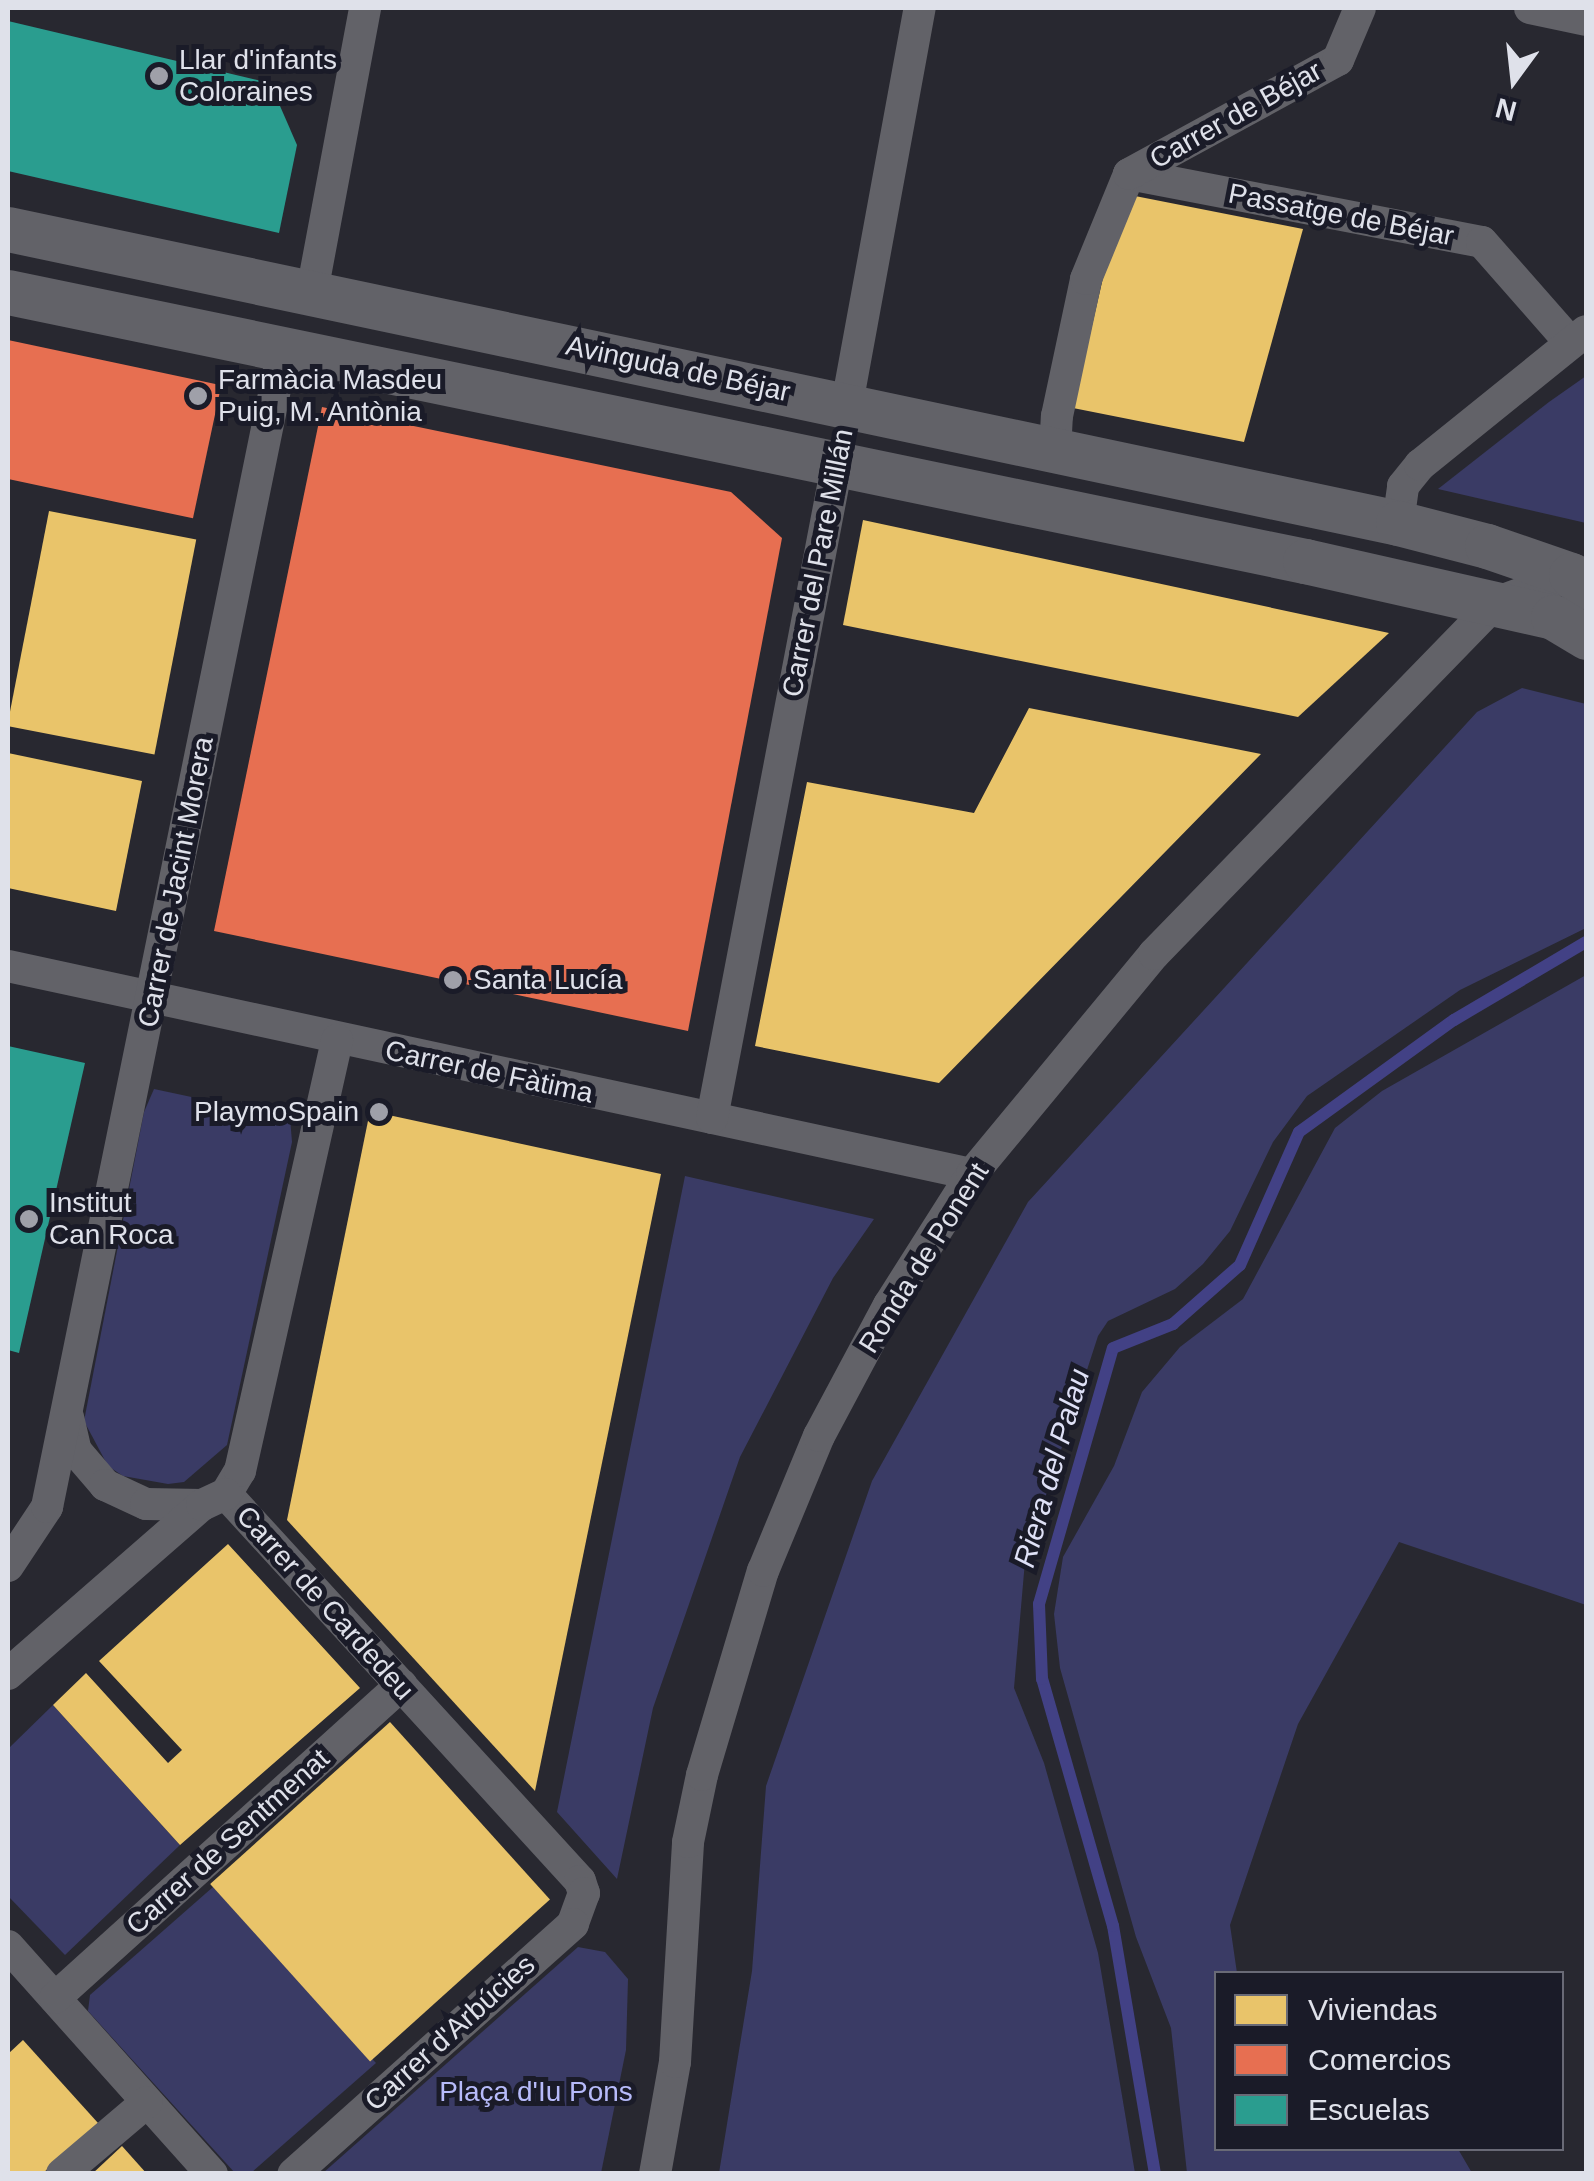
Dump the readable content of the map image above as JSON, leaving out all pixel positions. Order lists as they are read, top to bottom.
{
  "streets": {
    "main road": ["Avinguda de Béjar", "Carrer del Pare Millán"],
    "street": [
      "Carrer de Béjar",
      "Passatge de Béjar",
      "Carrer de Jacint Morera",
      "Carrer de Fàtima",
      "Ronda de Ponent",
      "Carrer de Cardedeu",
      "Carrer de Sentmenat",
      "Carrer d'Arbúcies"
    ]
  },
  "crossings": [
    ["Carrer de Béjar", "Passatge de Béjar"],
    ["Carrer de Béjar", "Avinguda de Béjar"],
    ["Avinguda de Béjar", "Carrer del Pare Millán"],
    ["Avinguda de Béjar", "Ronda de Ponent"],
    ["Carrer del Pare Millán", "Carrer de Fàtima"],
    ["Carrer de Jacint Morera", "Carrer de Fàtima"],
    ["Carrer de Fàtima", "Ronda de Ponent"],
    ["Carrer de Fàtima", "Carrer de Cardedeu"],
    ["Carrer de Cardedeu", "Carrer de Sentmenat"],
    ["Carrer de Cardedeu", "Carrer d'Arbúcies"]
  ],
  "water": ["Riera del Palau"],
  "parks": ["Plaça d'Iu Pons"],
  "places": [
    "Llar d'infants Coloraines",
    "Farmàcia Masdeu Puig, M. Antònia",
    "Santa Lucía",
    "PlaymoSpain",
    "Institut Can Roca"
  ],
  "legend": ["Viviendas", "Comercios", "Escuelas"],
  "north": "bottom"
}
